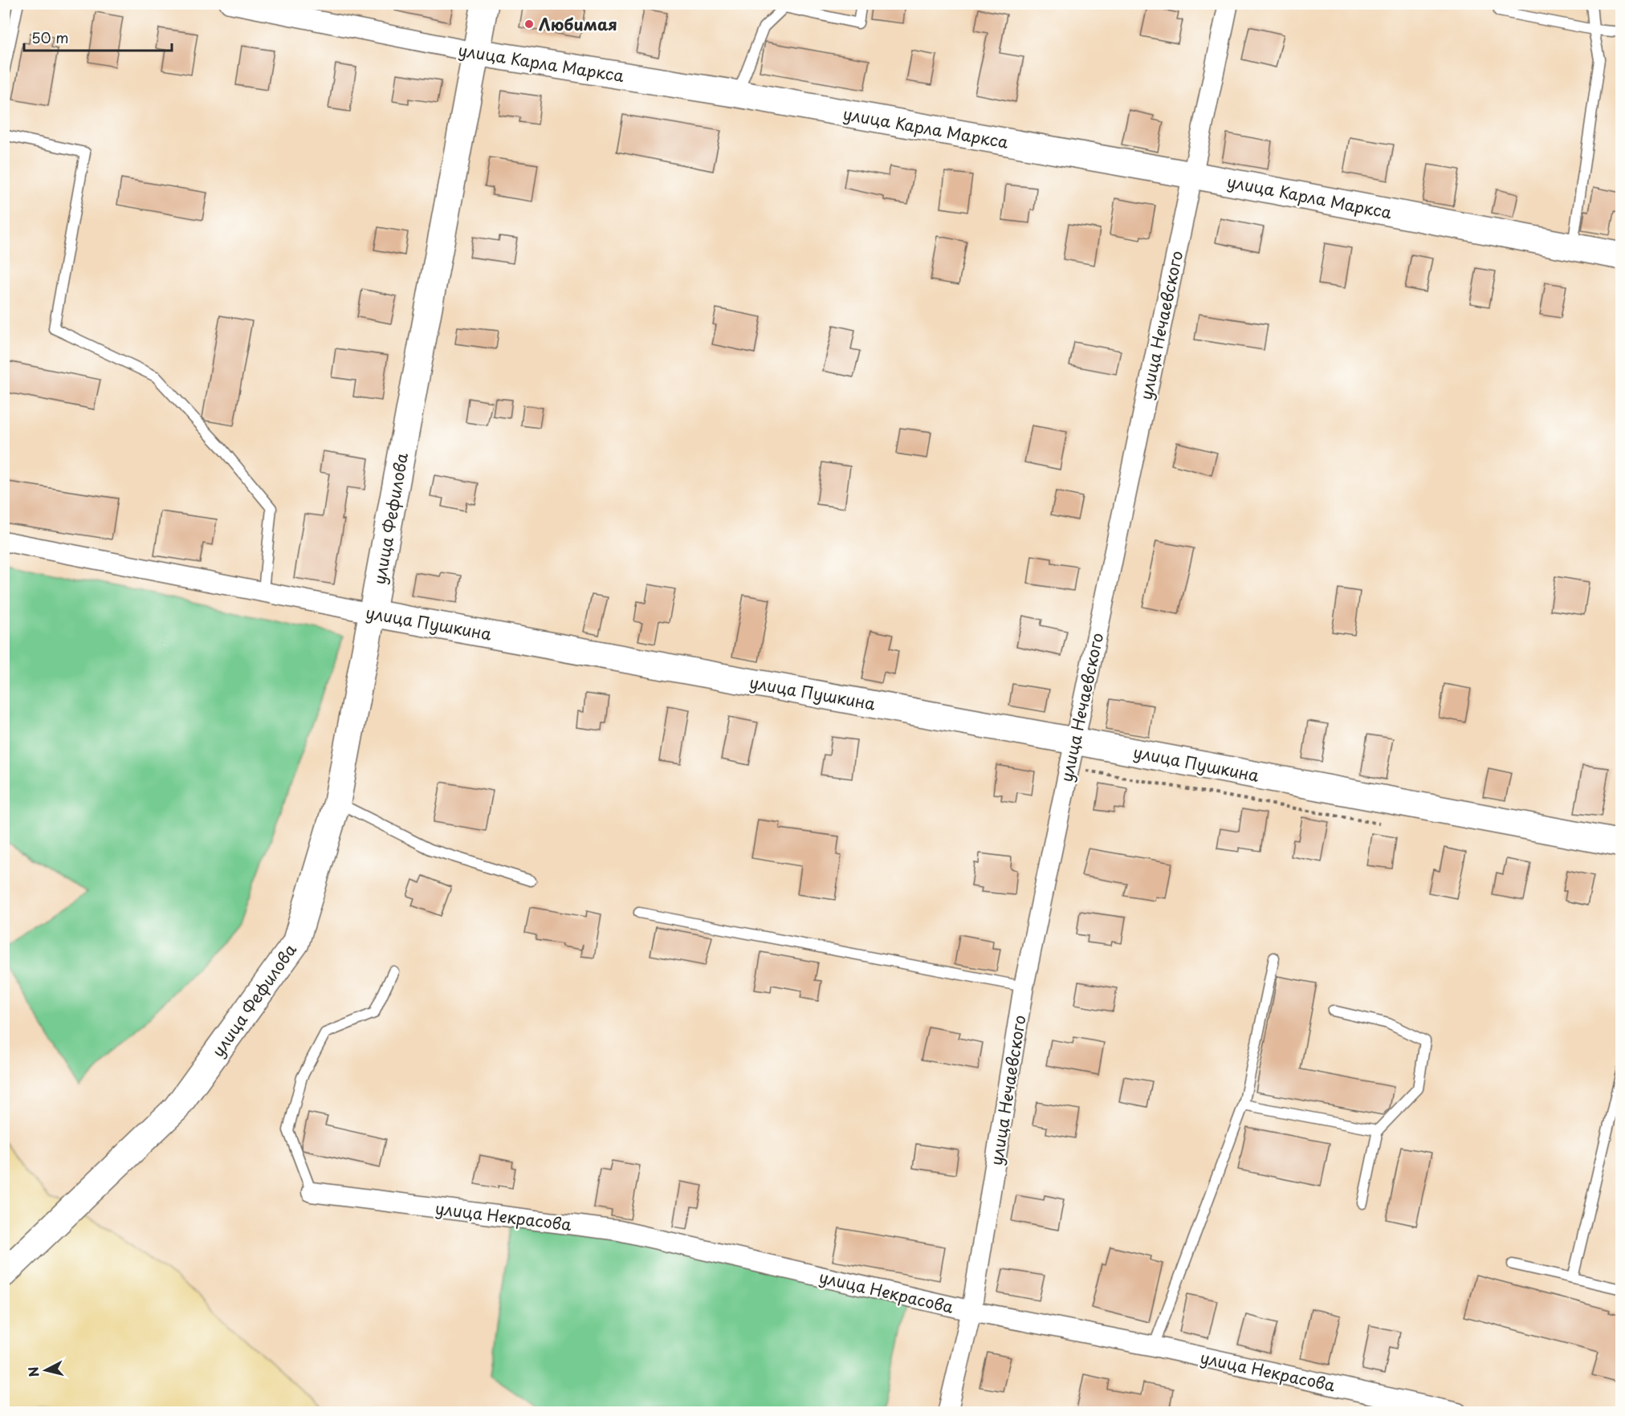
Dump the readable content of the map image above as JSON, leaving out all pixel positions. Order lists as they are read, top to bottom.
{
  "streets": {
    "main road": ["улица Карла Маркса", "улица Фефилова", "улица Пушкина"],
    "street": ["улица Нечаевского", "улица Некрасова"]
  },
  "crossings": [
    ["улица Карла Маркса", "улица Нечаевского"],
    ["улица Карла Маркса", "улица Фефилова"],
    ["улица Нечаевского", "улица Пушкина"],
    ["улица Нечаевского", "улица Некрасова"],
    ["улица Фефилова", "улица Пушкина"]
  ],
  "places": ["Любимая"],
  "scale_bar": "50 m",
  "north": "left"
}
